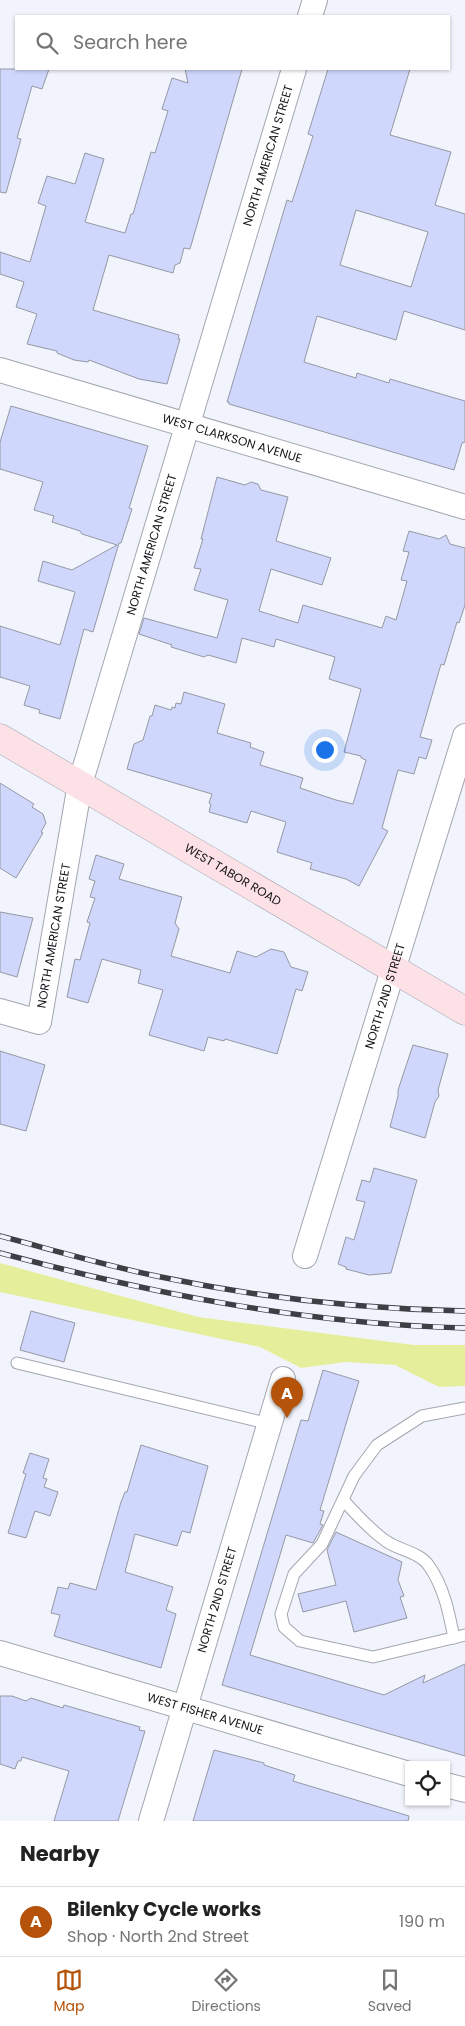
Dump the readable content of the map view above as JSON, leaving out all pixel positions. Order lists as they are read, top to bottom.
{
  "streets": {
    "street": [
      "NORTH AMERICAN STREET",
      "WEST CLARKSON AVENUE",
      "WEST TABOR ROAD",
      "NORTH 2ND STREET",
      "WEST FISHER AVENUE"
    ]
  },
  "crossings": [
    ["NORTH AMERICAN STREET", "WEST CLARKSON AVENUE"],
    ["NORTH AMERICAN STREET", "WEST TABOR ROAD"],
    ["WEST TABOR ROAD", "NORTH 2ND STREET"],
    ["NORTH 2ND STREET", "WEST FISHER AVENUE"]
  ],
  "page": {
    "search": "Search here",
    "pins": "A",
    "heading": "Nearby",
    "list": [
      {
        "mark": "A",
        "name": "Bilenky Cycle works",
        "note": "Shop · North 2nd Street",
        "value": "190 m"
      }
    ],
    "nav": ["Map", "Directions", "Saved"]
  }
}
